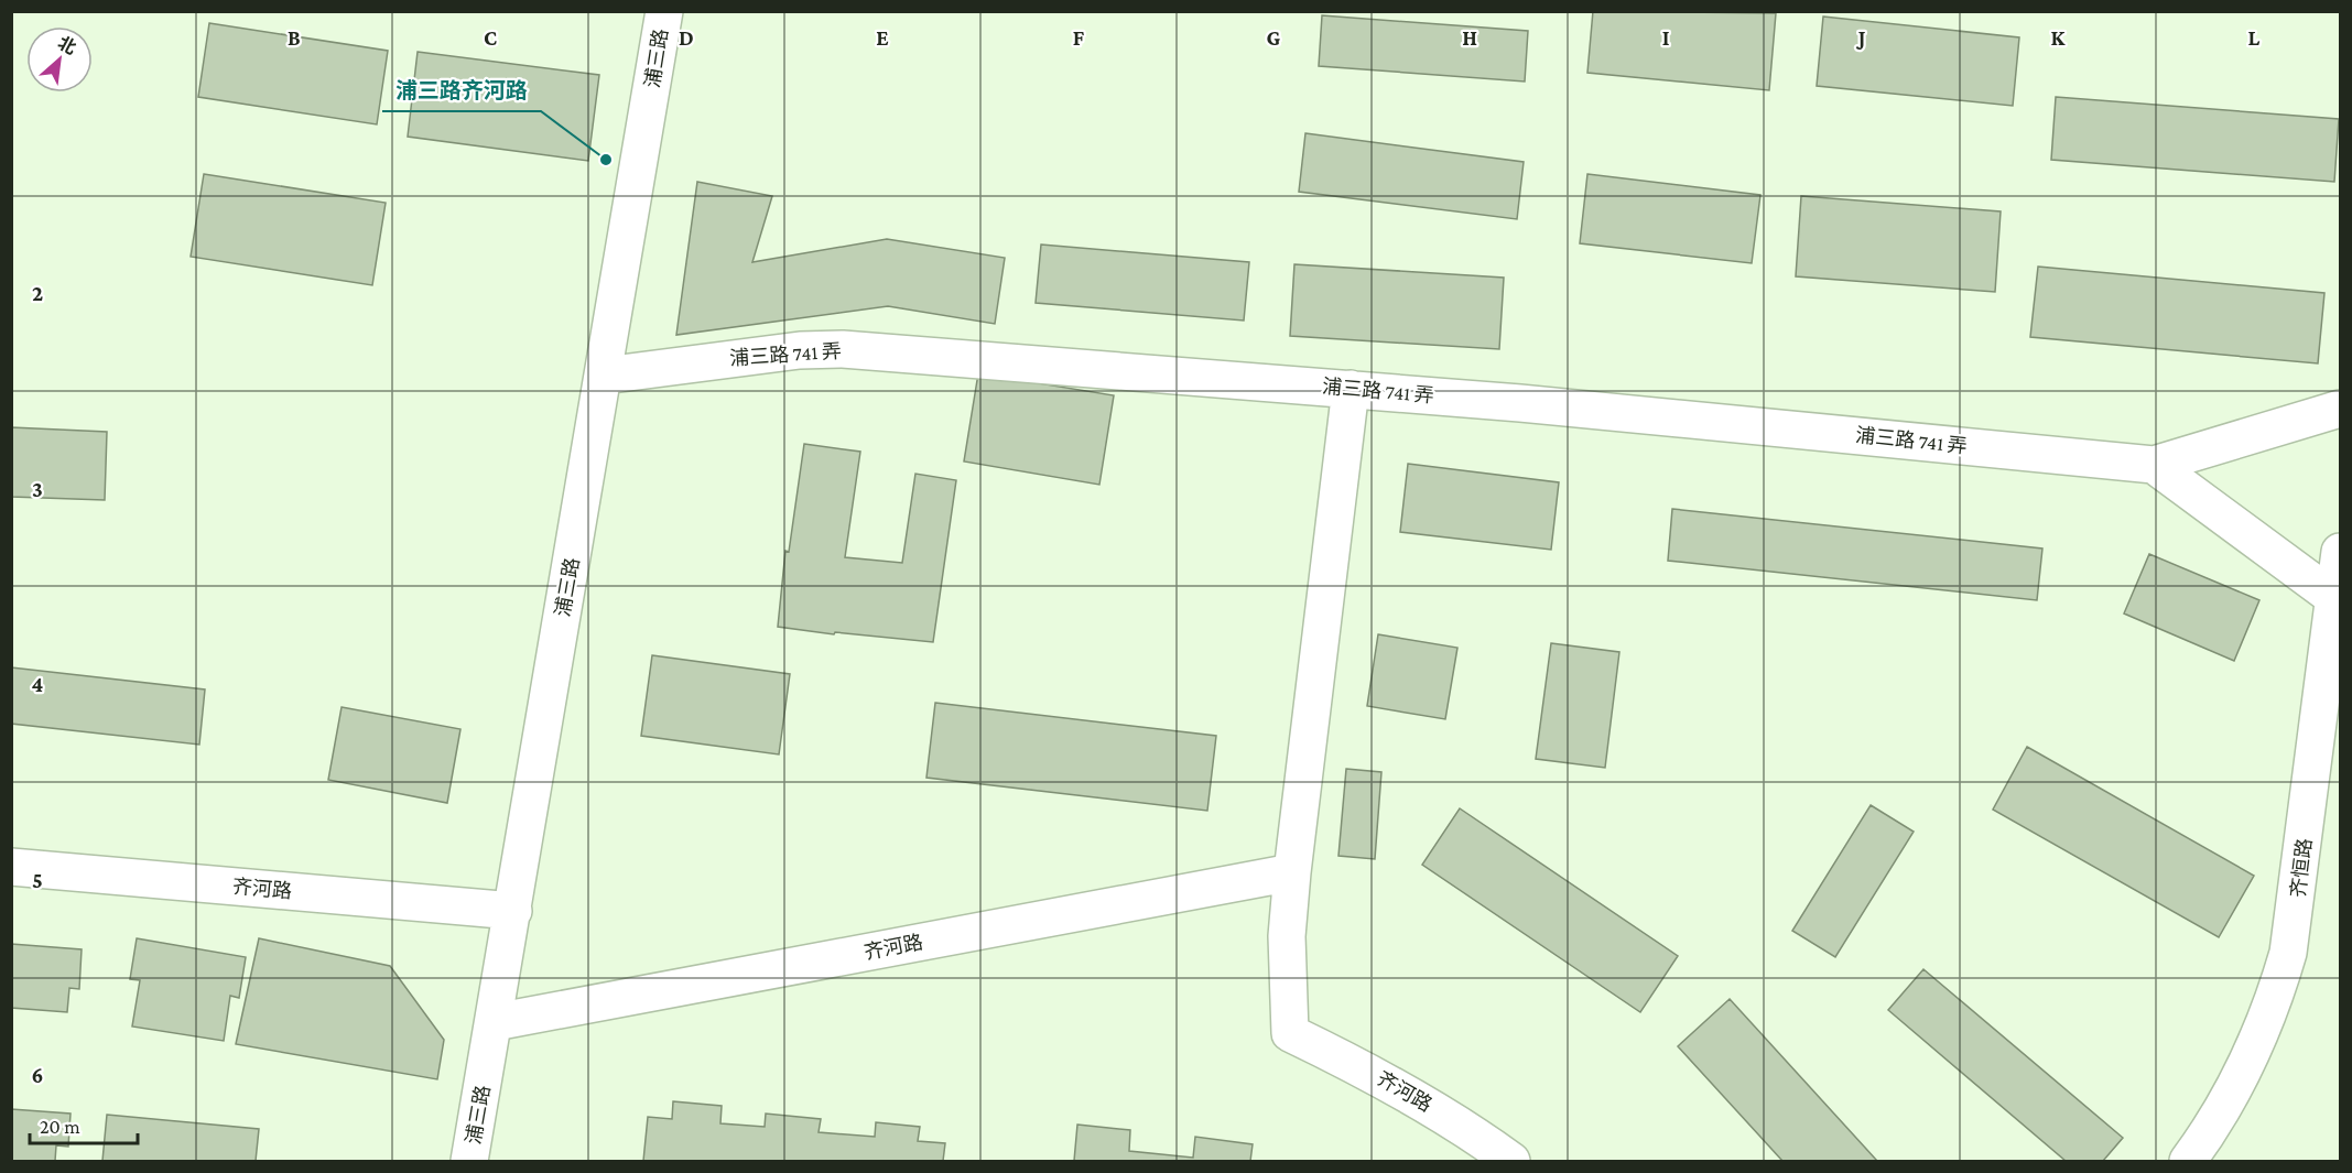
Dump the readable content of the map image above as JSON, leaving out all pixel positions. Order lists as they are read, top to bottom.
{
  "streets": {
    "street": [
      "浦三路",
      "浦三路 741 弄",
      "齐恒路",
      "齐河路"
    ]
  },
  "crossings": [
    ["浦三路", "浦三路 741 弄"],
    ["浦三路", "齐河路"]
  ],
  "places": ["浦三路齐河路"],
  "scale_bar": "20 m",
  "north": "top right",
  "grid": {
    "columns": [
      "B",
      "C",
      "D",
      "E",
      "F",
      "G",
      "H",
      "I",
      "J",
      "K",
      "L"
    ],
    "rows": [
      "2",
      "3",
      "4",
      "5",
      "6"
    ]
  }
}
